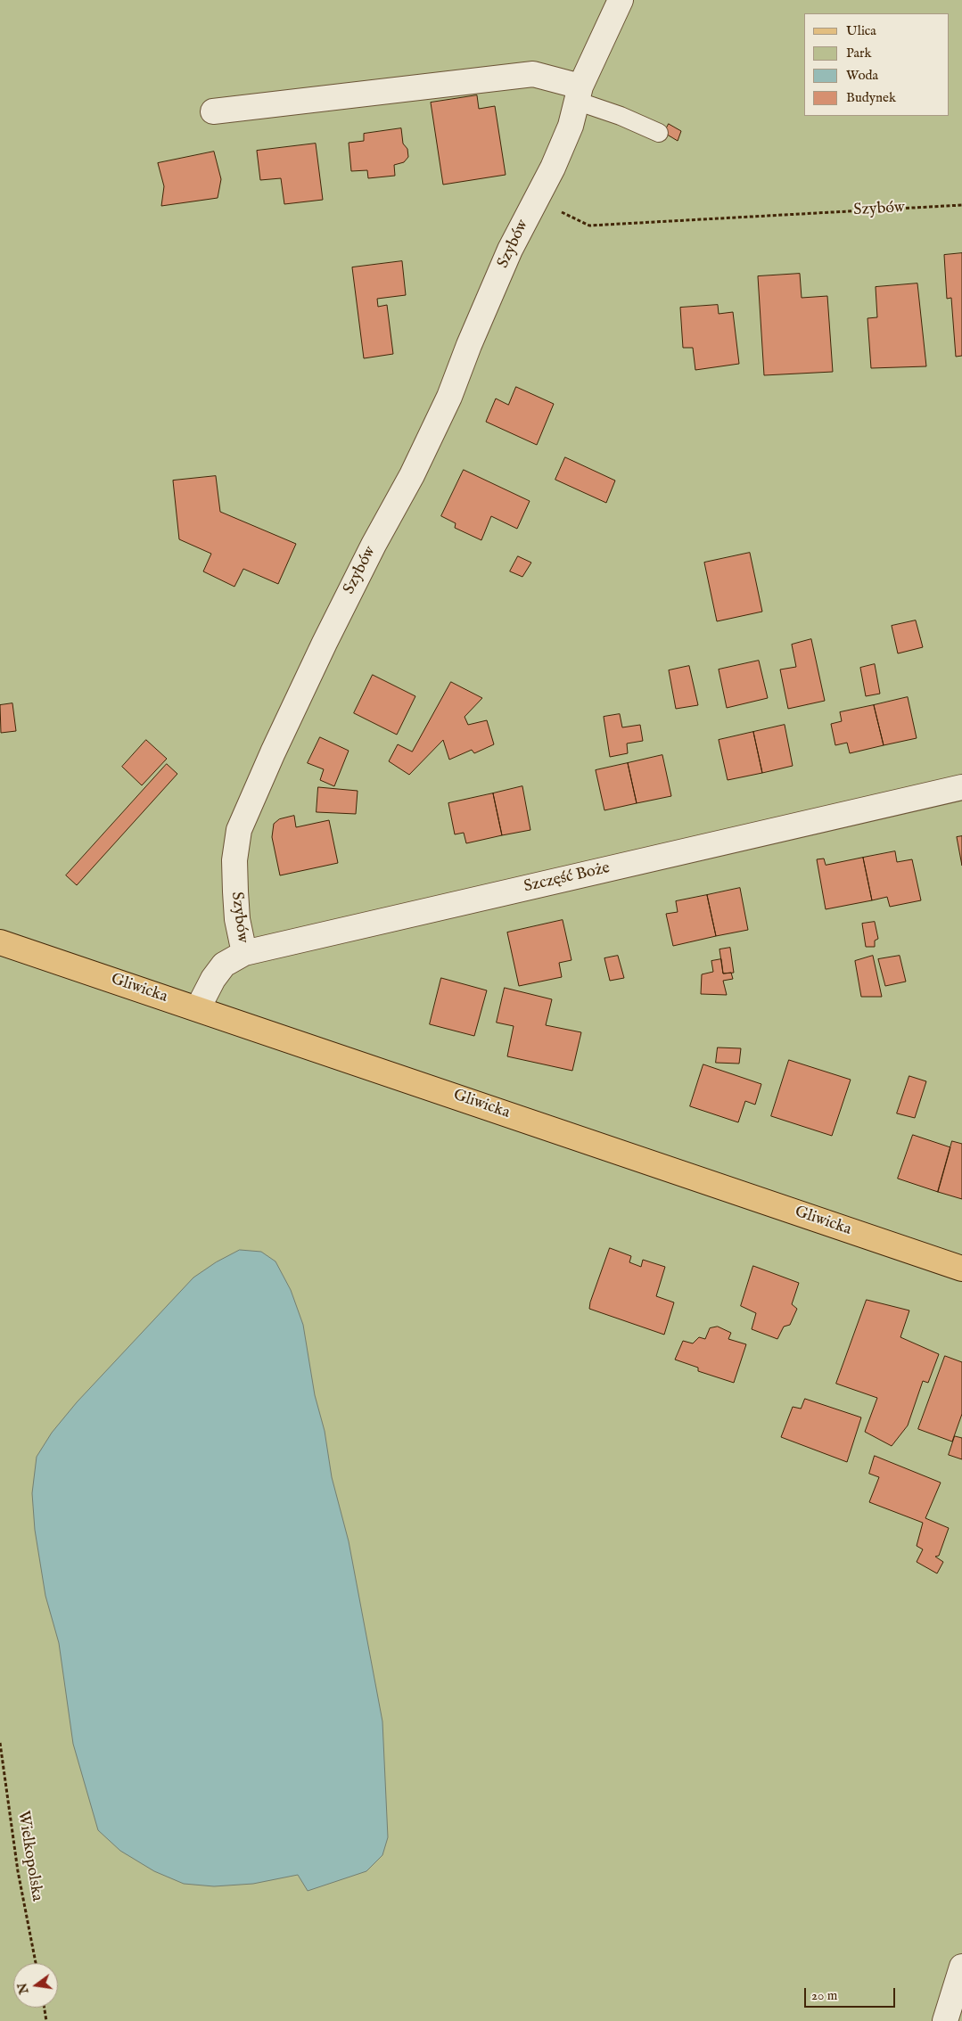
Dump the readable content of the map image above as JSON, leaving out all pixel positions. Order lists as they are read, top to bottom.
{
  "streets": {
    "main road": ["Gliwicka"],
    "street": ["Szybów", "Szczęść Boże"],
    "path": ["Wielkopolska"]
  },
  "crossings": [
    ["Szybów", "Szczęść Boże"],
    ["Szczęść Boże", "Gliwicka"]
  ],
  "legend": [
    "Ulica",
    "Park",
    "Woda",
    "Budynek"
  ],
  "scale_bar": "20 m",
  "north": "left"
}
